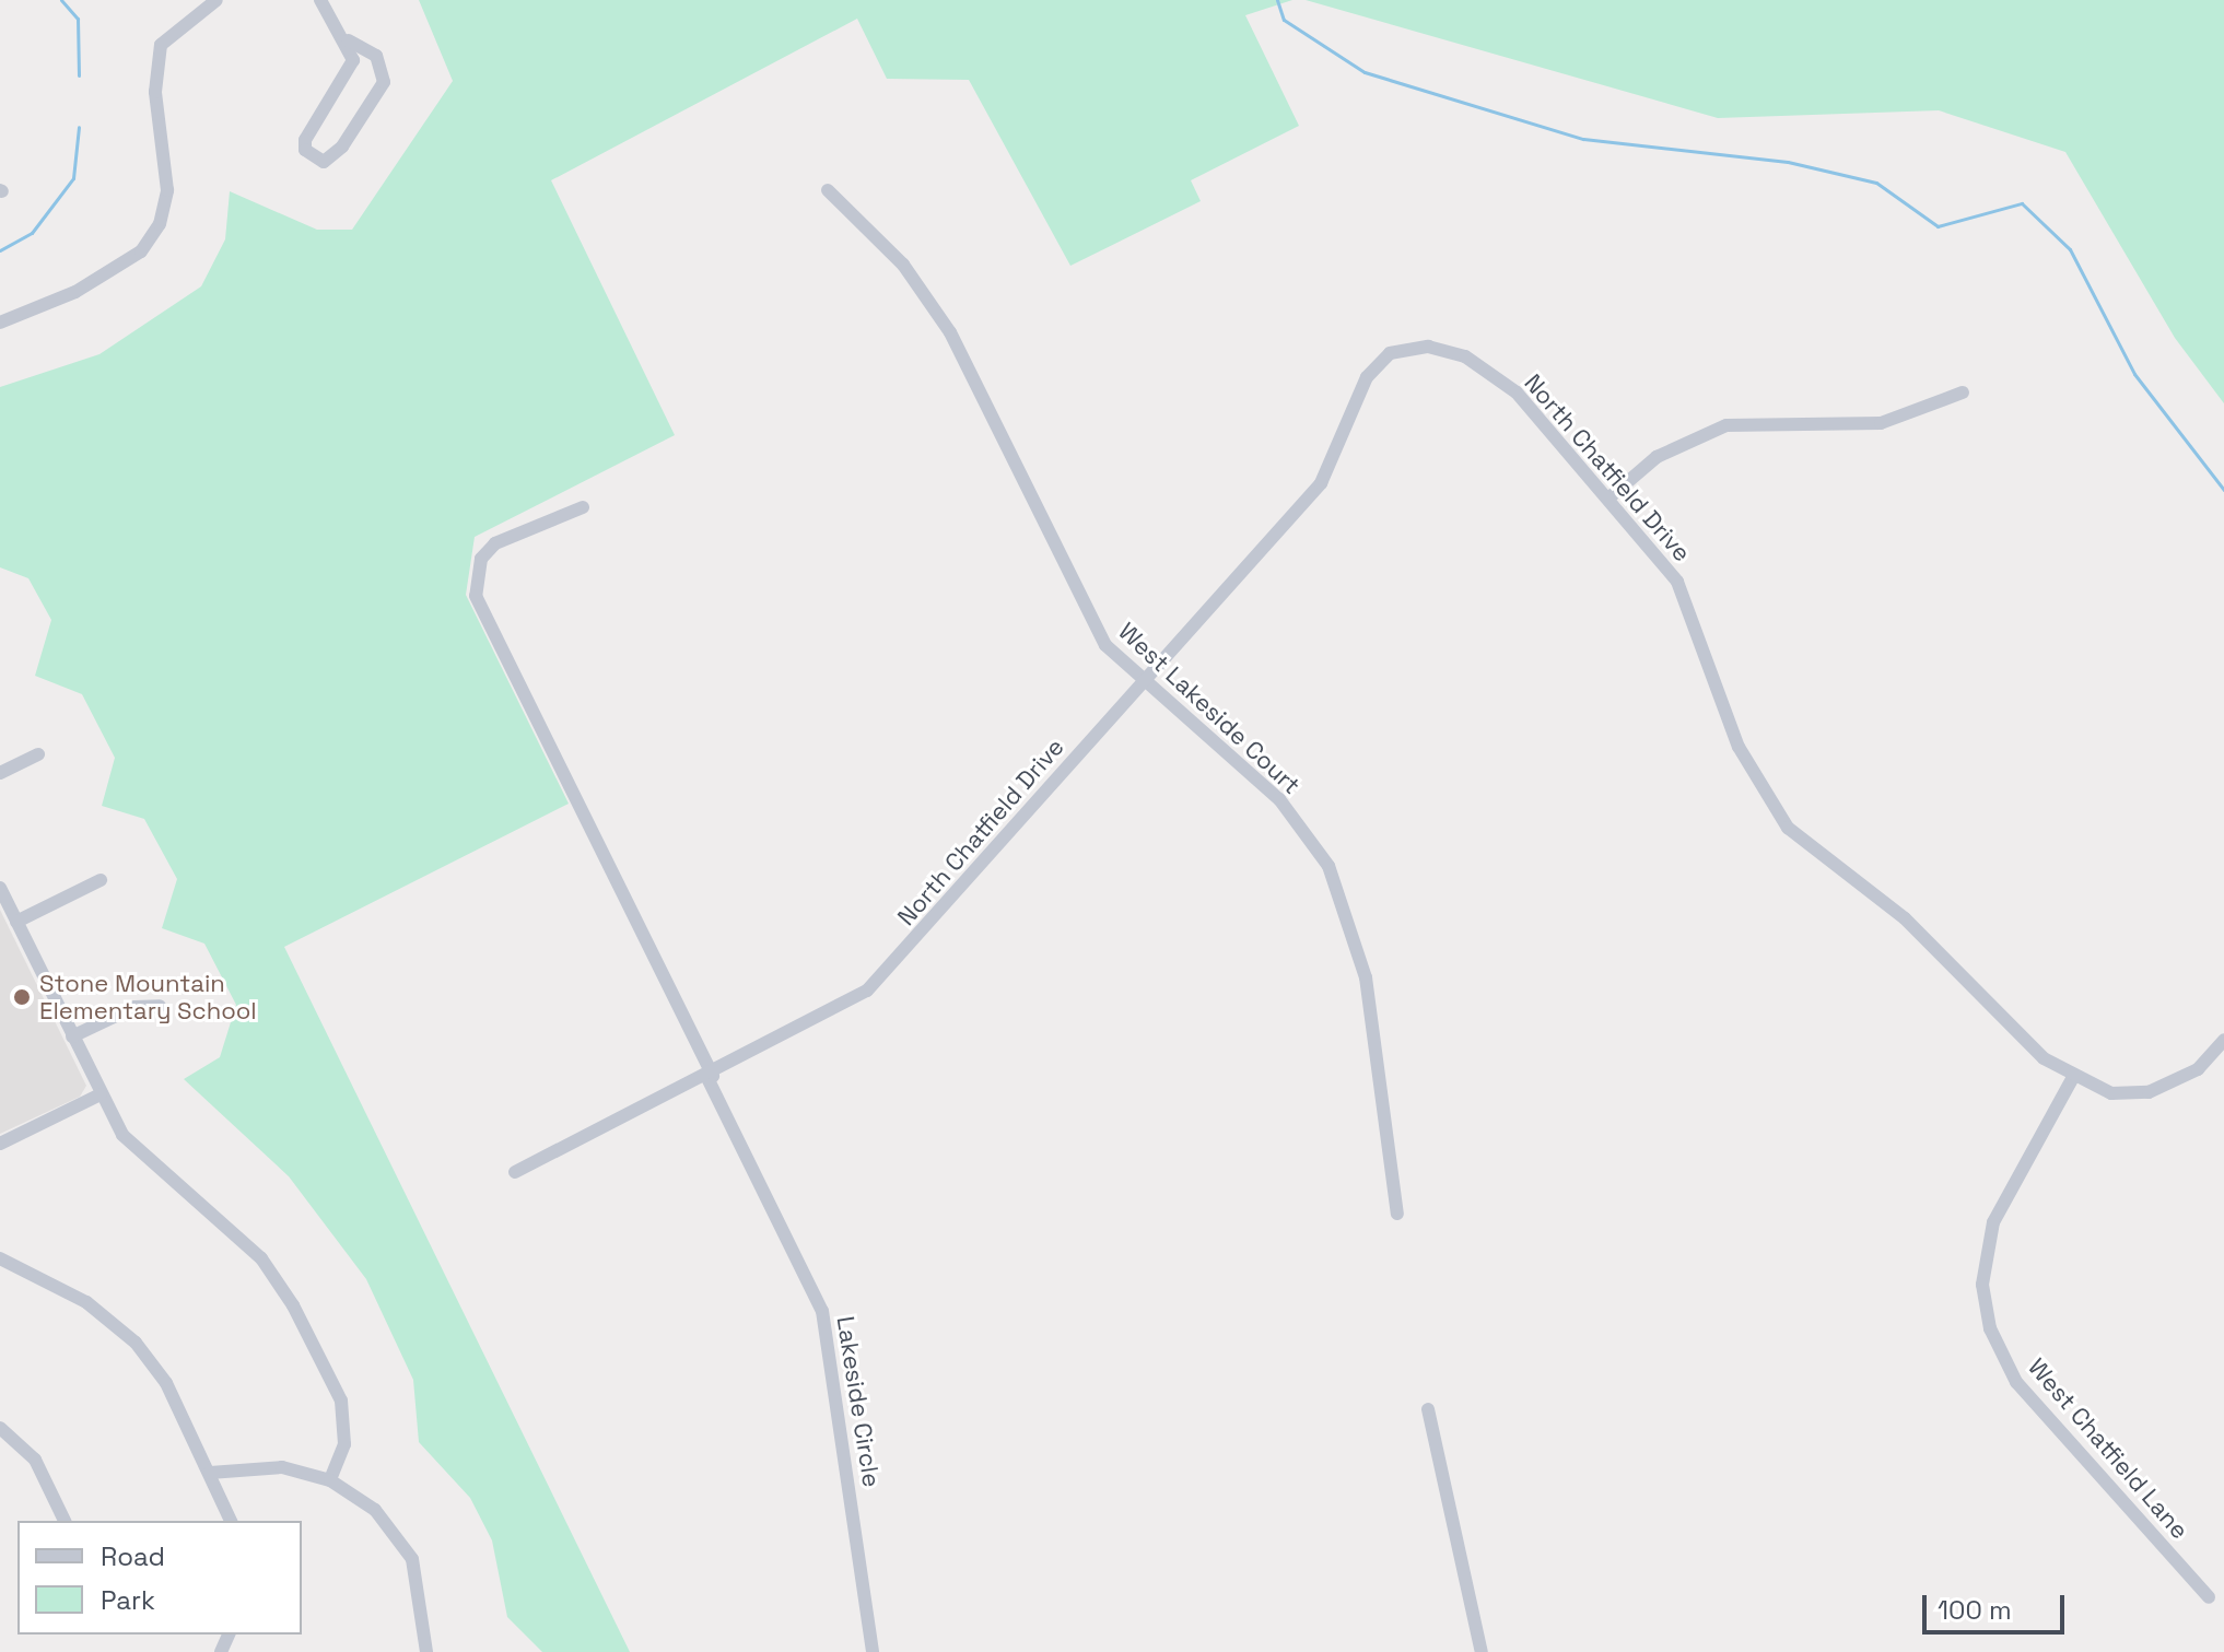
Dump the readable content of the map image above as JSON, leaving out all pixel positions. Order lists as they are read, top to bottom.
{
  "streets": {
    "street": [
      "North Chatfield Drive",
      "West Lakeside Court",
      "Lakeside Circle",
      "West Chatfield Lane"
    ]
  },
  "crossings": [
    ["North Chatfield Drive", "West Lakeside Court"],
    ["North Chatfield Drive", "Lakeside Circle"],
    ["North Chatfield Drive", "West Chatfield Lane"]
  ],
  "places": ["Stone Mountain Elementary School"],
  "legend": ["Road", "Park"],
  "scale_bar": "100 m"
}
